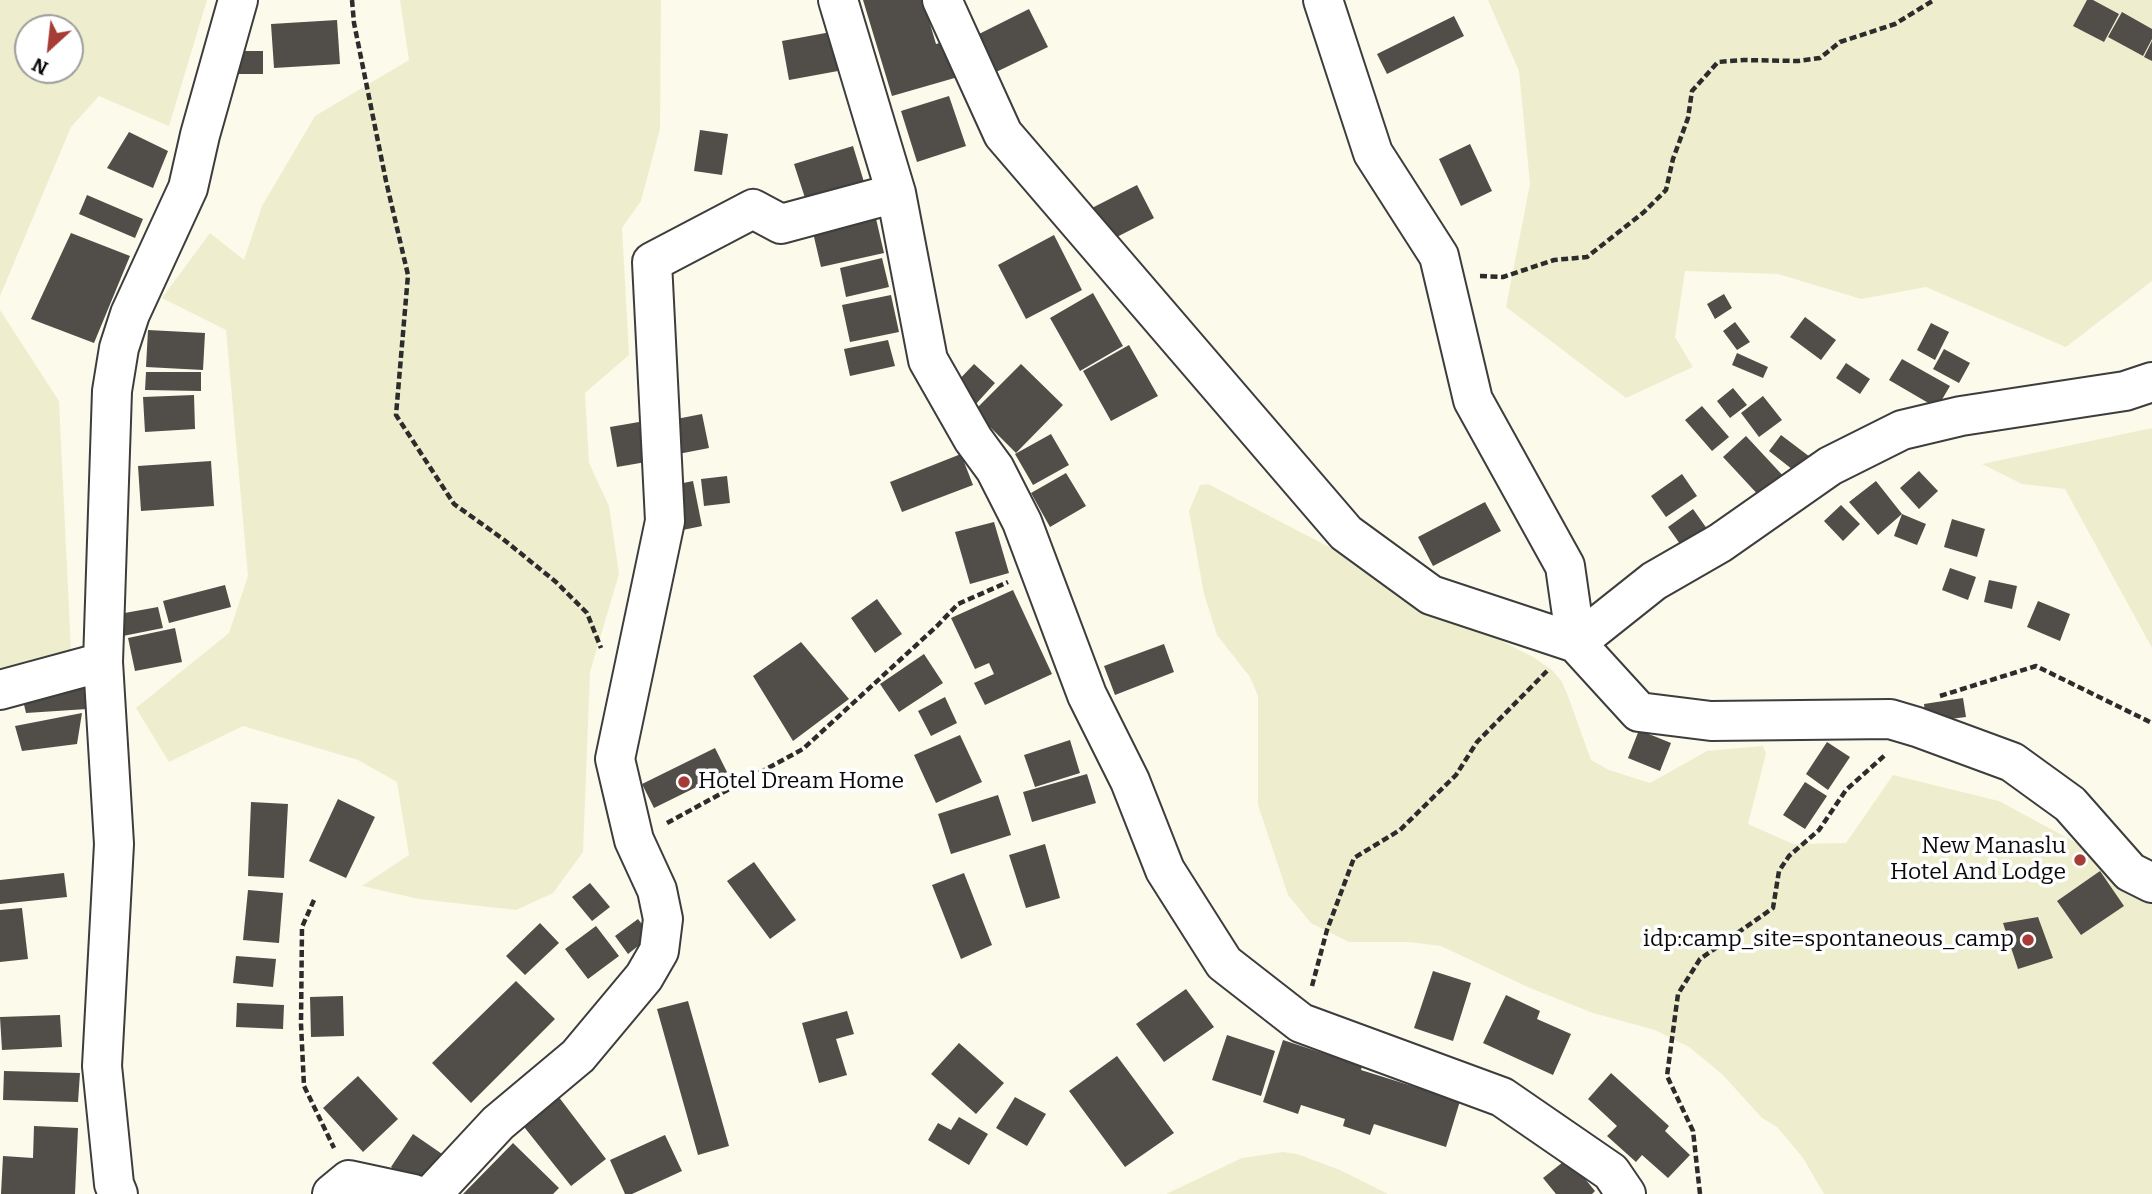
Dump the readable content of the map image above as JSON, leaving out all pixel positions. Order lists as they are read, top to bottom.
{
  "places": ["Hotel Dream Home", "New Manaslu Hotel And Lodge", "idp:camp_site=spontaneous_camp"],
  "north": "bottom left"
}
